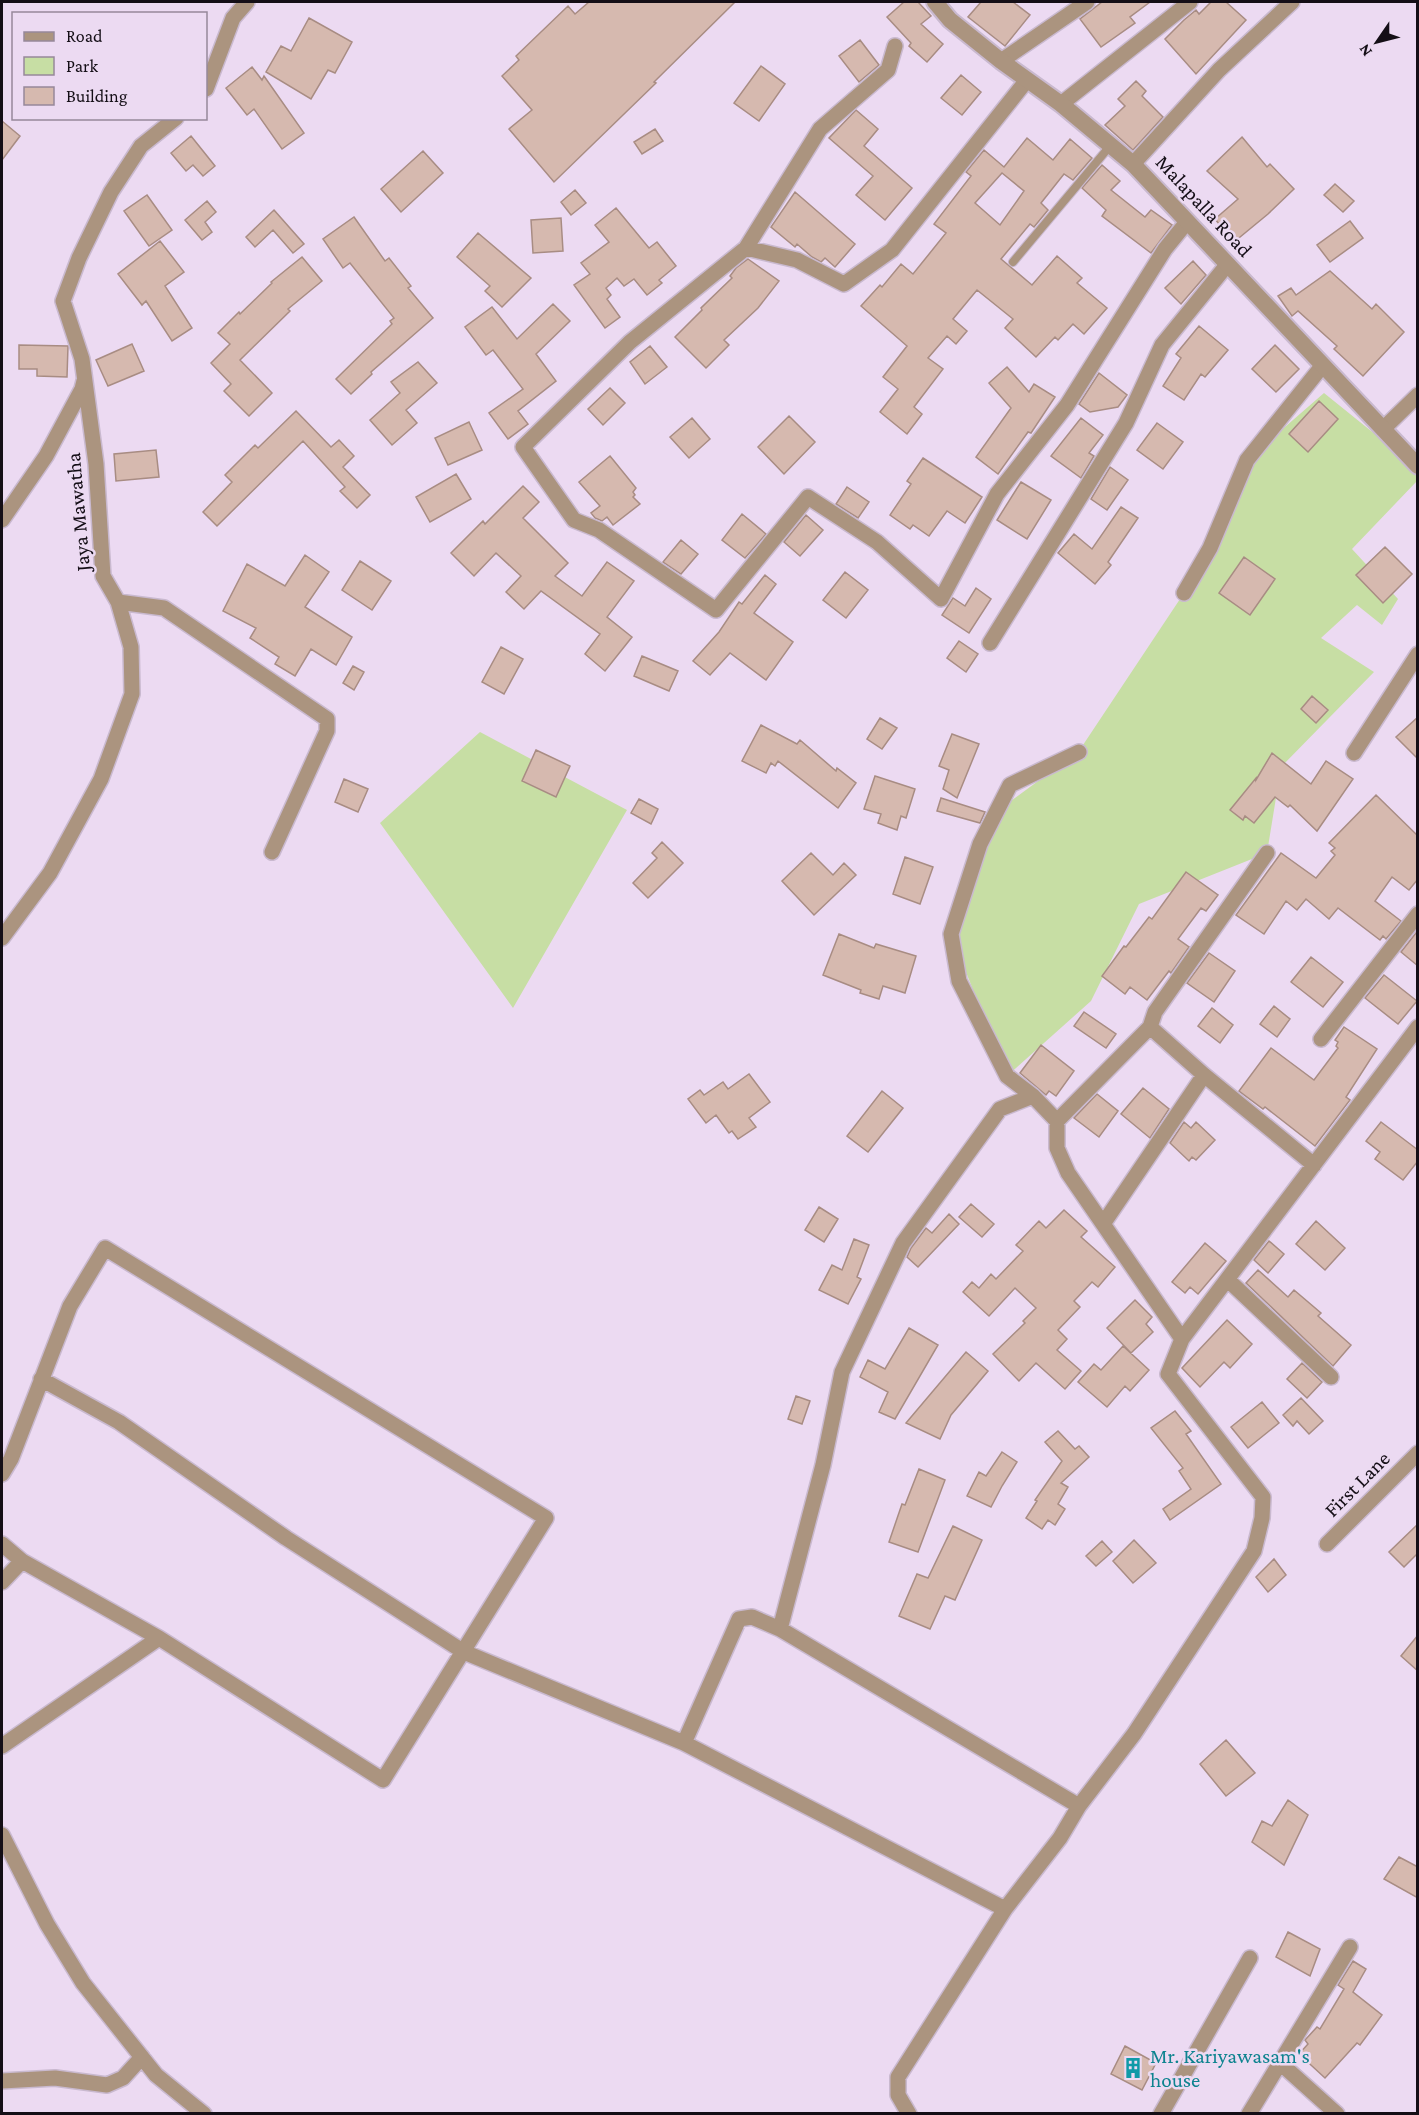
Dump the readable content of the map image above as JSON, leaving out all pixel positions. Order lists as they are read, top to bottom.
{
  "streets": {
    "street": ["Malapalla Road", "Jaya Mawatha", "First Lane"]
  },
  "places": {
    "building": ["Mr. Kariyawasam's house"]
  },
  "legend": ["Road", "Park", "Building"],
  "north": "bottom left"
}
